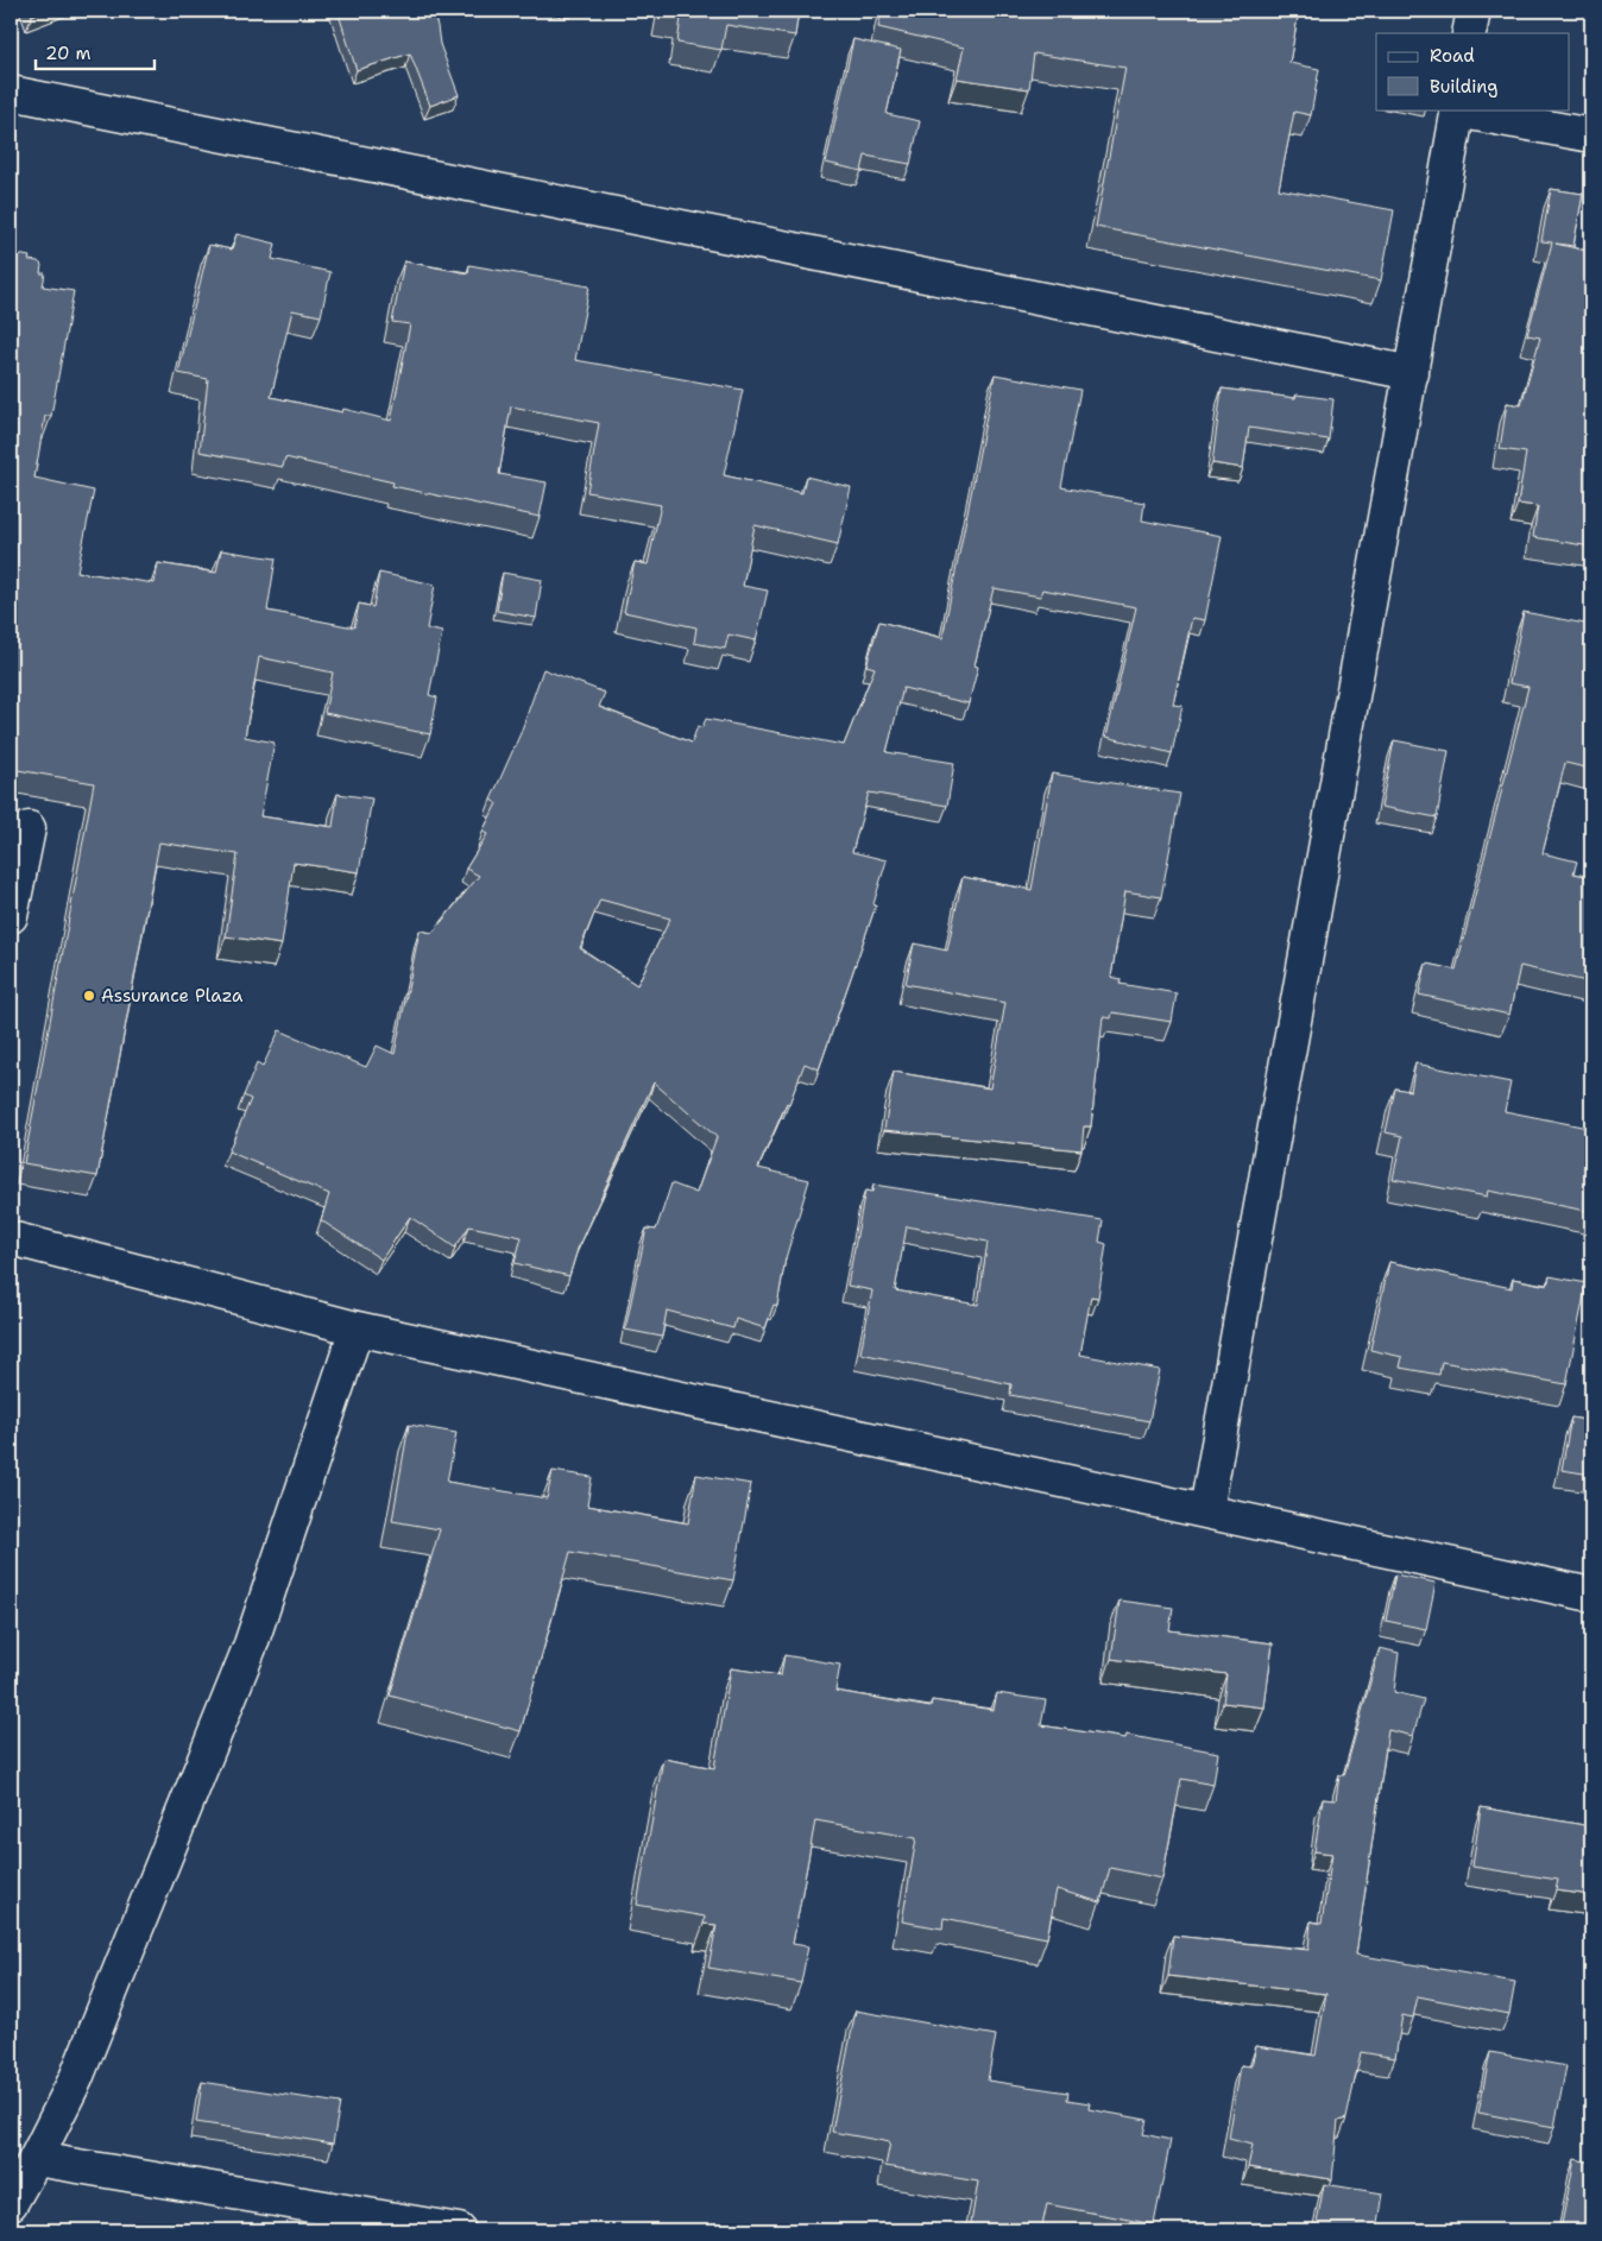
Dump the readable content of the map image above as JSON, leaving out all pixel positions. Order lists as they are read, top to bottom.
{
  "places": ["Assurance Plaza"],
  "legend": ["Road", "Building"],
  "scale_bar": "20 m"
}
